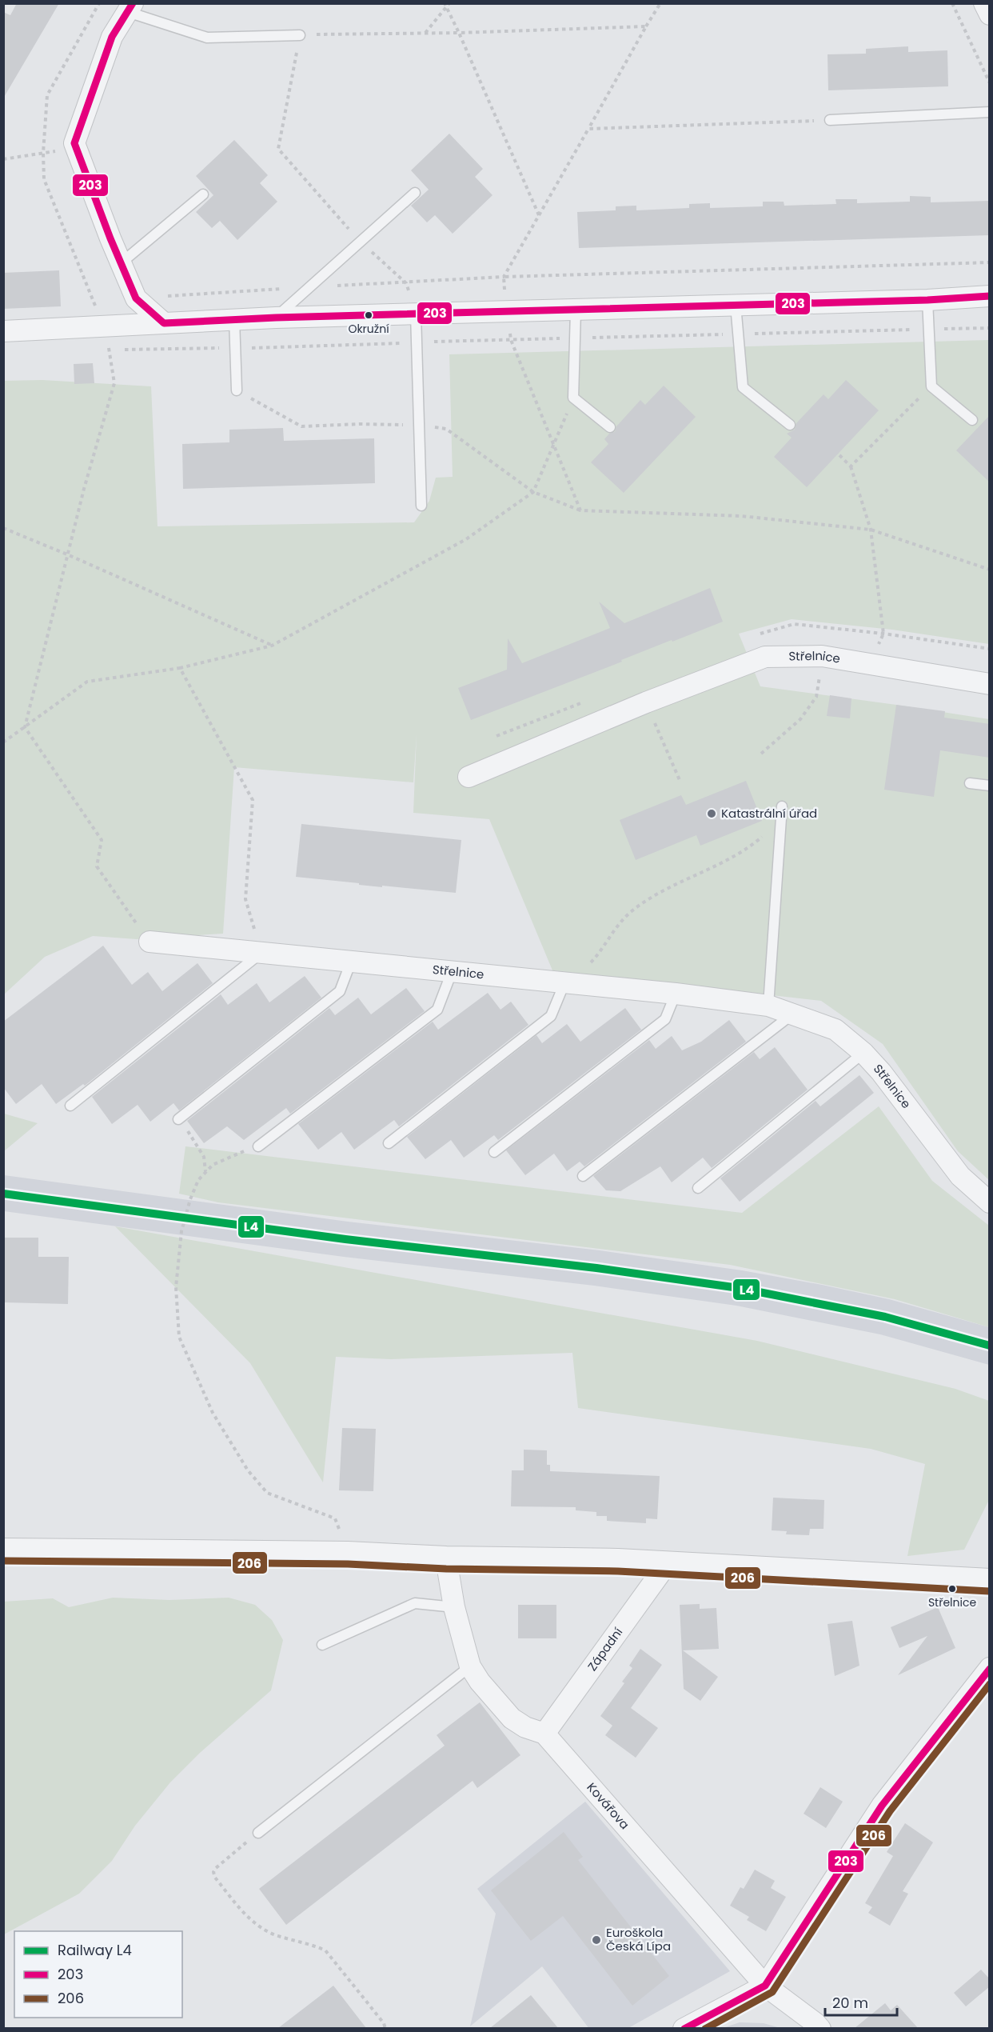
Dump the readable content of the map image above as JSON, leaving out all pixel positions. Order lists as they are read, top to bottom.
{
  "streets": {
    "street": ["Střelnice", "Západní", "Kovářova"]
  },
  "crossings": [
    ["Západní", "Kovářova"]
  ],
  "places": [
    "Okružní",
    "Katastrální úřad",
    "Střelnice",
    "Euroškola Česká Lípa"
  ],
  "lines": ["transit line 203", "rail line L4", "transit line 206"],
  "legend": ["Railway L4", "203", "206"],
  "scale_bar": "20 m"
}
